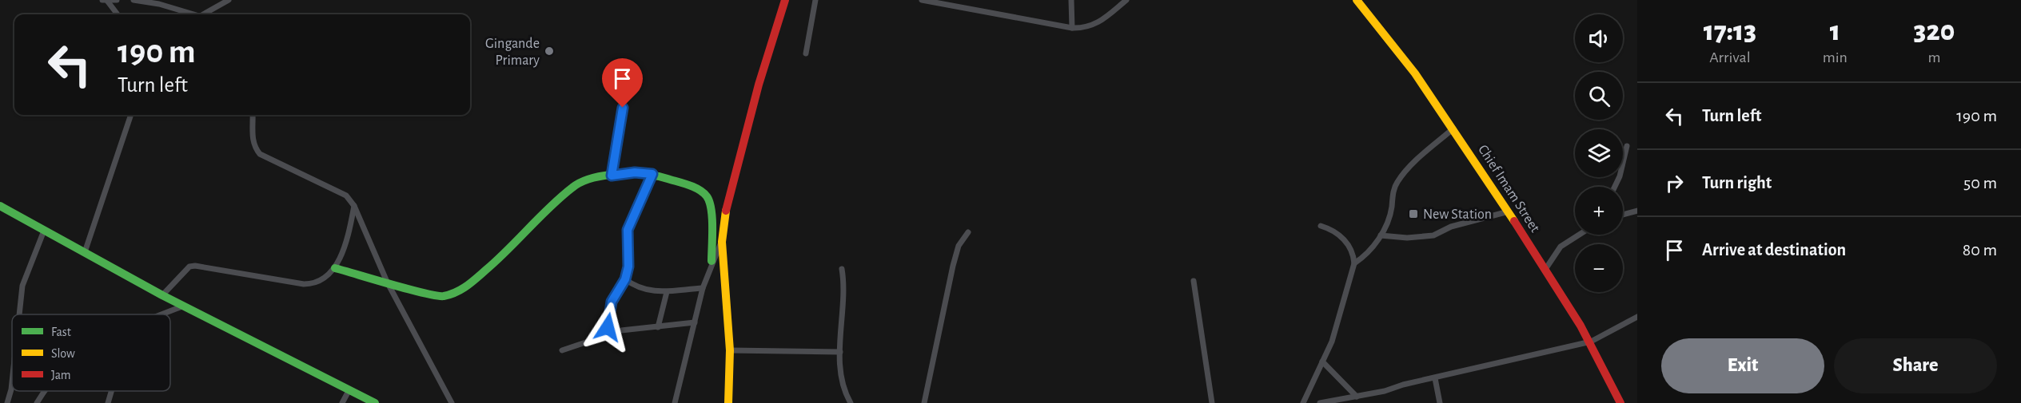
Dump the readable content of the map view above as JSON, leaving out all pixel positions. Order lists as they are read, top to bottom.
{
  "streets": {
    "main road": ["Chief Imam Street"]
  },
  "places": {
    "other": ["Gingande Primary"],
    "transit": ["New Station"]
  },
  "legend": ["Fast", "Slow", "Jam"],
  "page": {
    "eta": [
      "17:13",
      "Arrival",
      "1",
      "min",
      "320",
      "m"
    ],
    "map_buttons": ["+", "−"],
    "turn": ["190 m", "Turn left"],
    "list": [
      {
        "name": "Turn left",
        "value": "190 m"
      },
      {
        "name": "Turn right",
        "value": "50 m"
      },
      {
        "name": "Arrive at destination",
        "value": "80 m"
      }
    ],
    "buttons": ["Exit", "Share"]
  }
}
